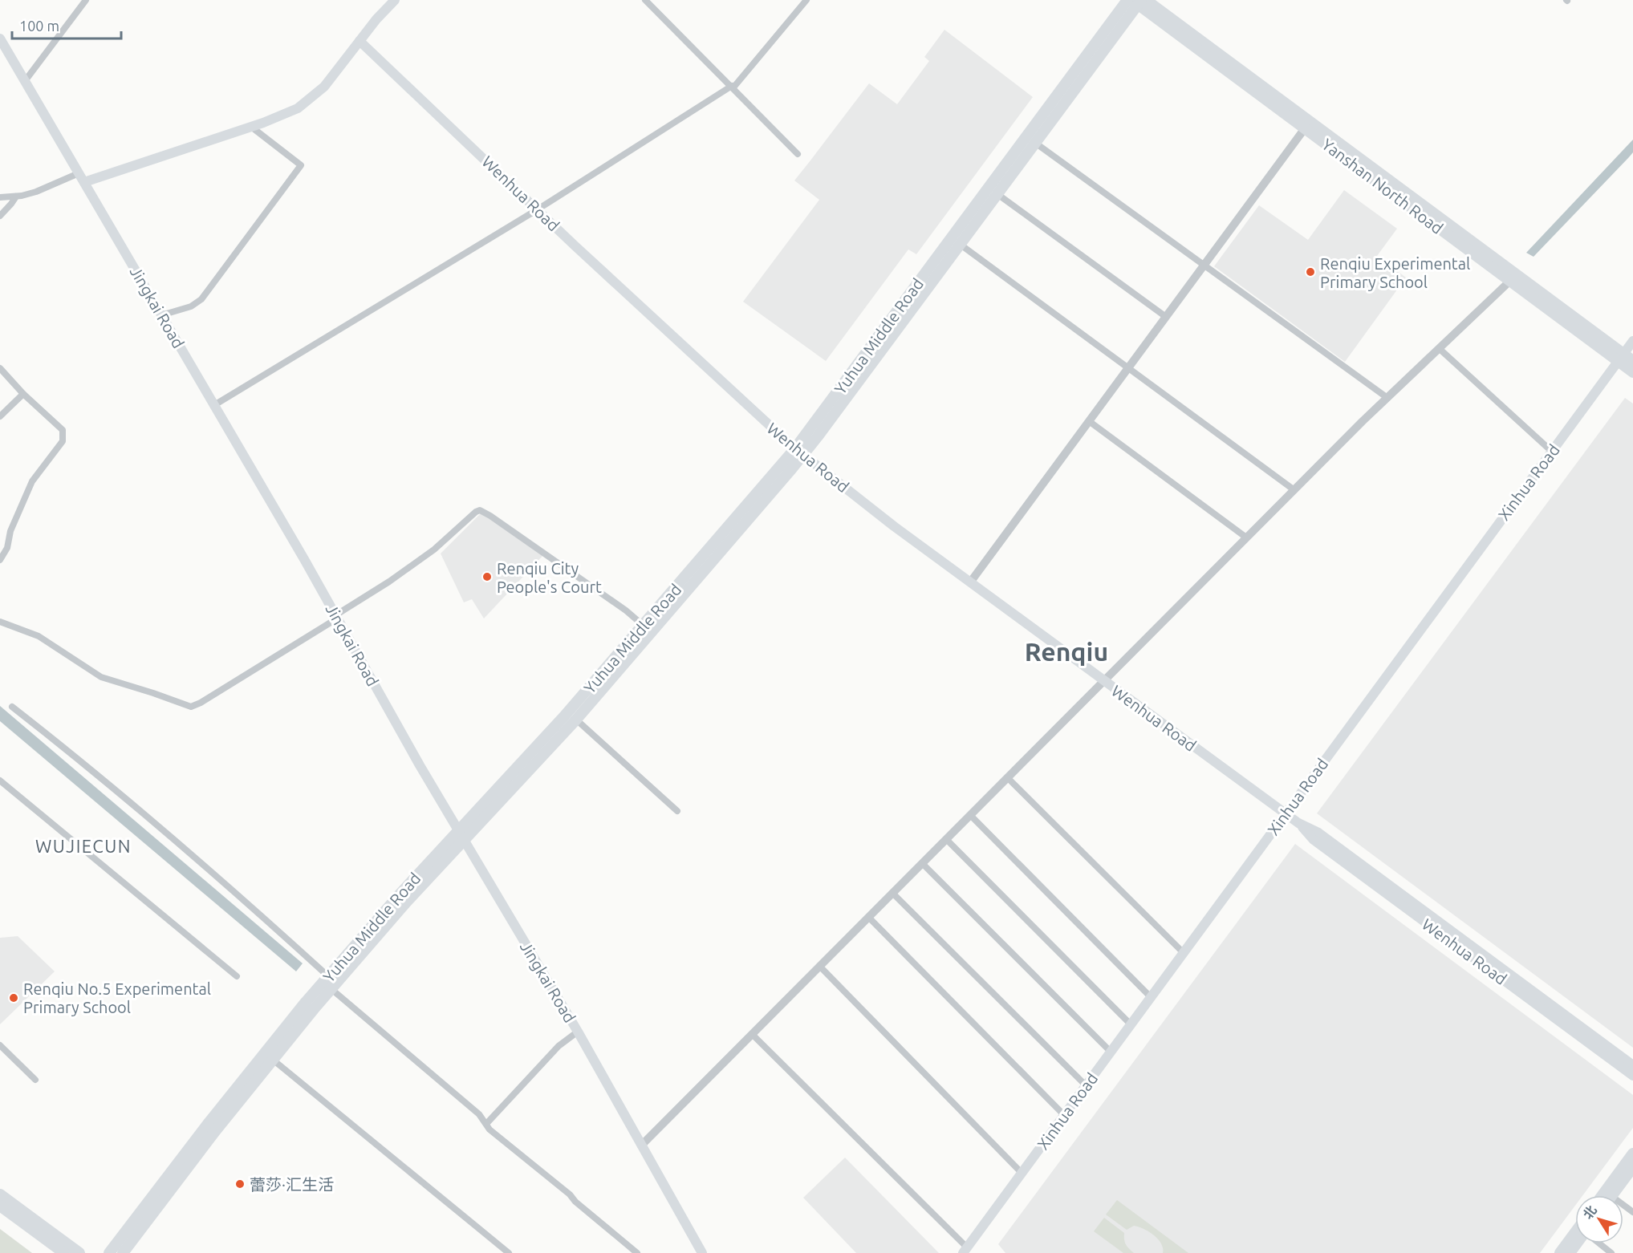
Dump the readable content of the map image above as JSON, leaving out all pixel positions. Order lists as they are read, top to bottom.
{
  "streets": {
    "main road": [
      "Yanshan North Road",
      "Wenhua Road",
      "Jingkai Road",
      "Yuhua Middle Road",
      "Xinhua Road"
    ]
  },
  "crossings": [
    ["Yanshan North Road", "Yuhua Middle Road"],
    ["Yanshan North Road", "Xinhua Road"],
    ["Wenhua Road", "Yuhua Middle Road"],
    ["Wenhua Road", "Xinhua Road"],
    ["Jingkai Road", "Yuhua Middle Road"]
  ],
  "districts": ["Renqiu", "WUJIECUN"],
  "places": [
    "Renqiu Experimental Primary School",
    "Renqiu City People's Court",
    "Renqiu No.5 Experimental Primary School",
    "蕾莎·汇生活"
  ],
  "scale_bar": "100 m",
  "north": "top left"
}
